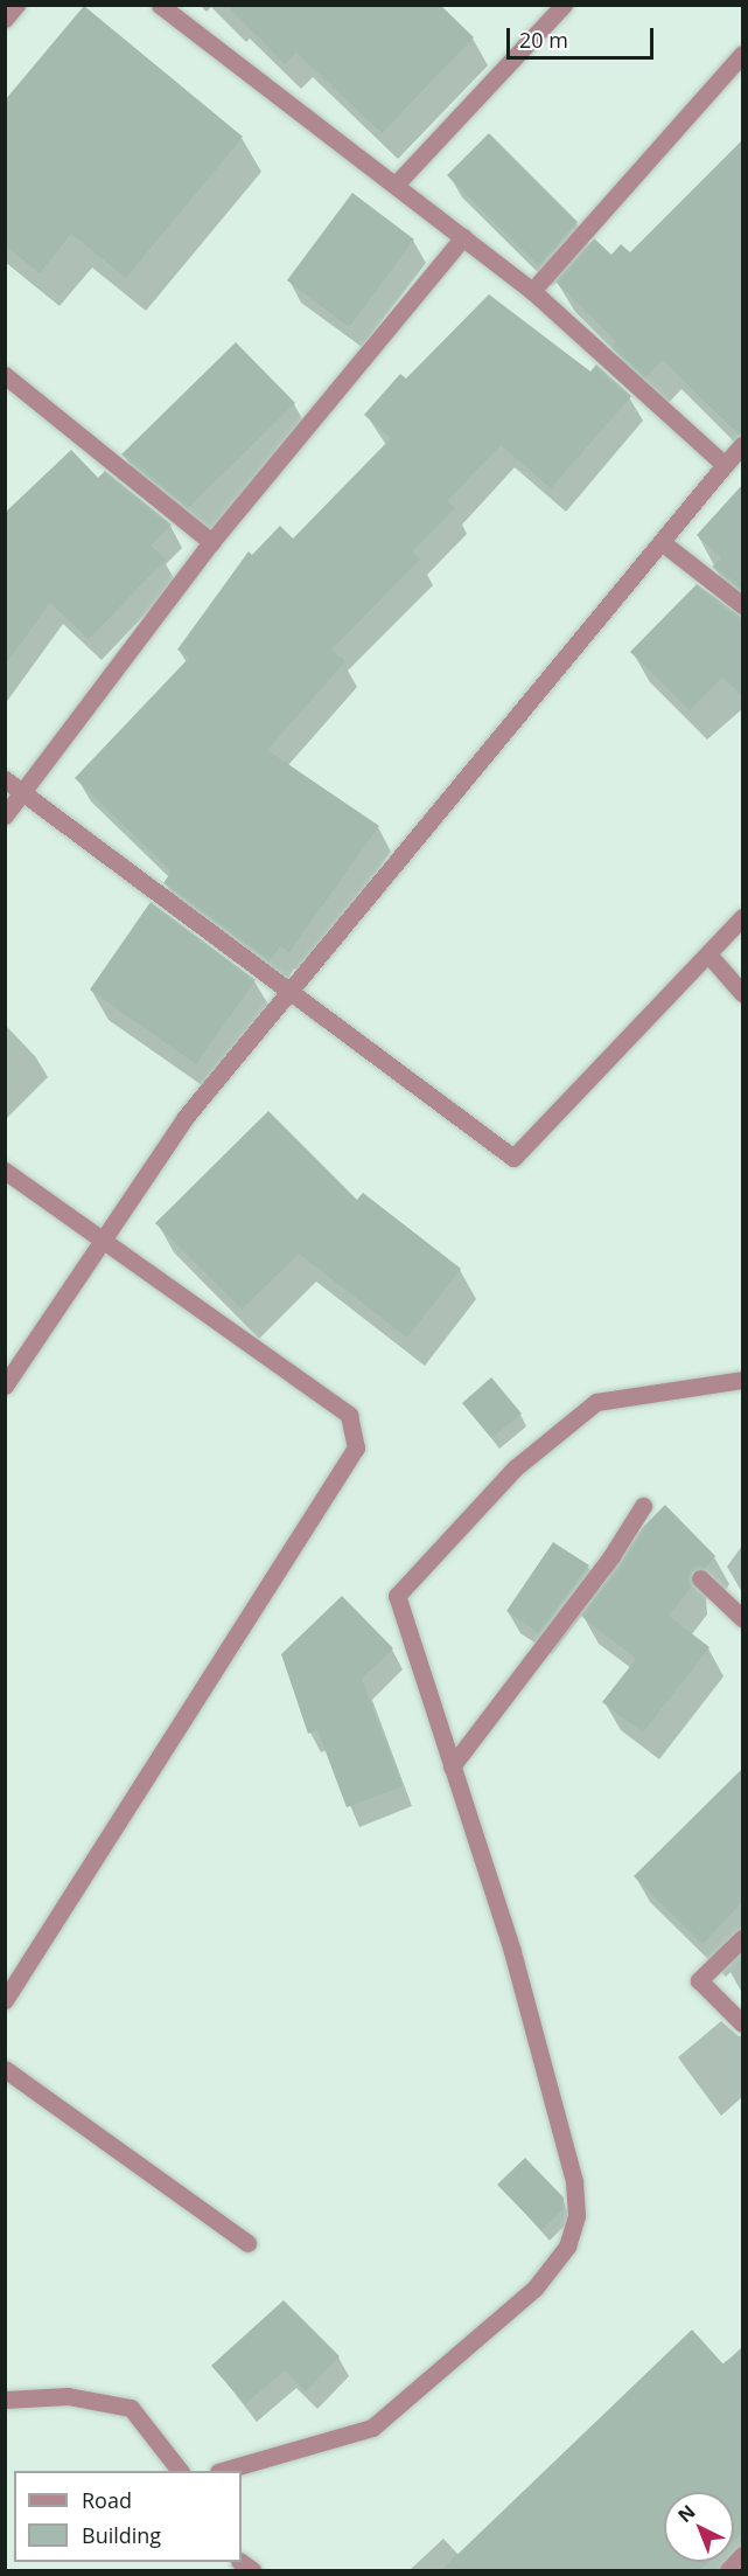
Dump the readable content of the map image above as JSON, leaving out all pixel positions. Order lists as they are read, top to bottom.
{
  "legend": ["Road", "Building"],
  "scale_bar": "20 m",
  "north": "top left"
}
